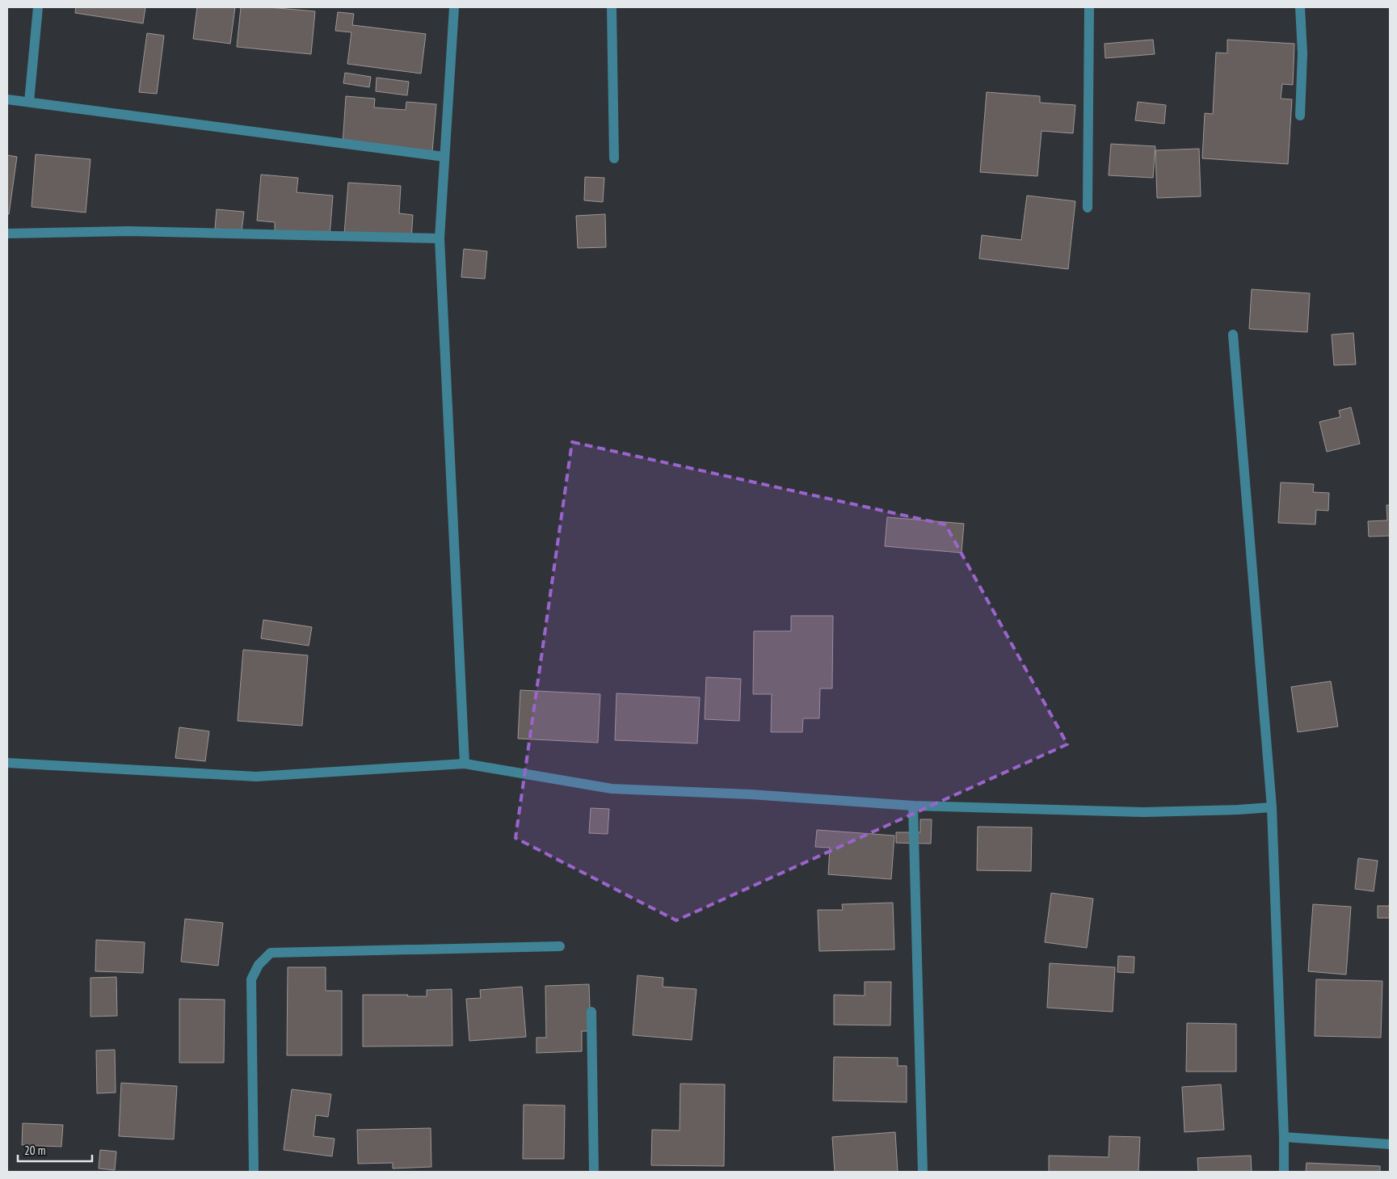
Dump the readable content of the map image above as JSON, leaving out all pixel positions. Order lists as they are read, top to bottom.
{
  "scale_bar": "20 m"
}
